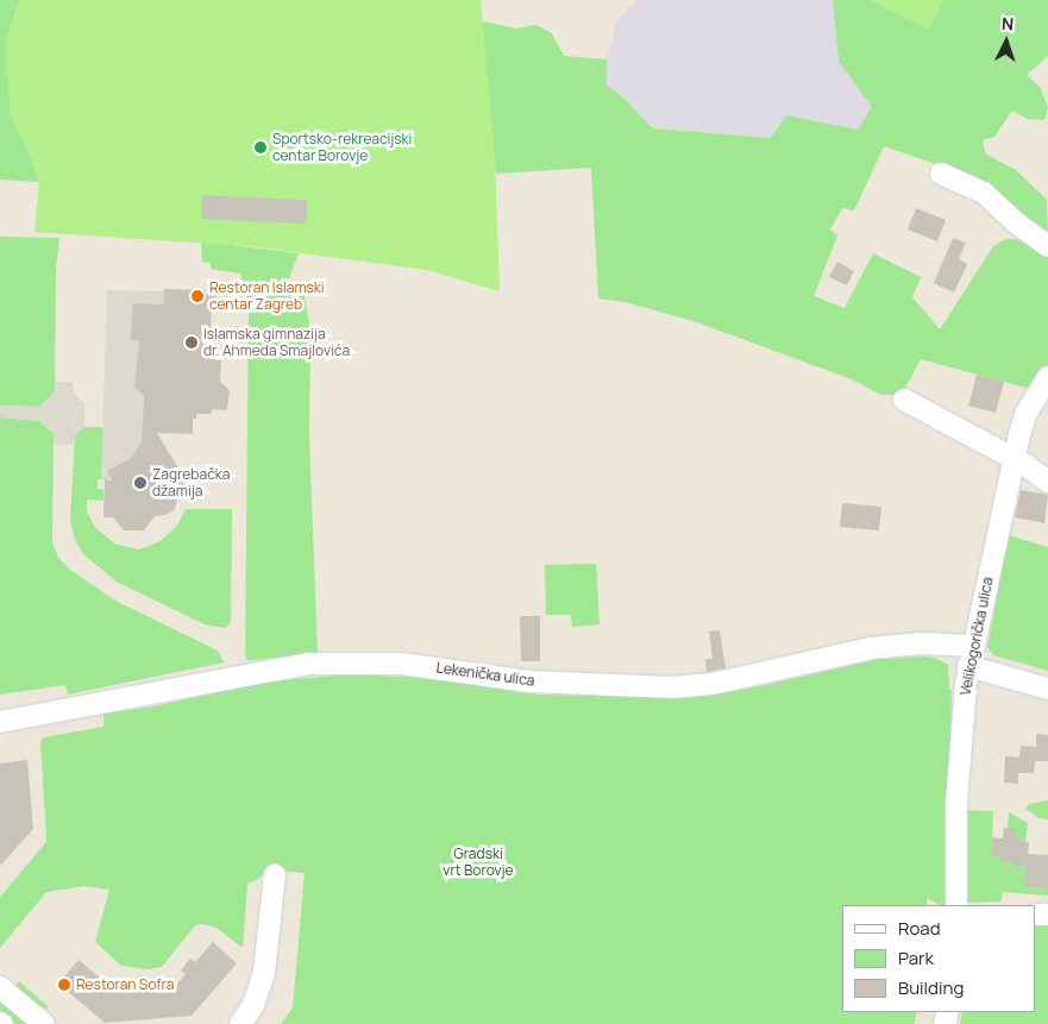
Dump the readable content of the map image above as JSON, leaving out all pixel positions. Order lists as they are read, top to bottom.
{
  "streets": {
    "street": ["Velikogorička ulica", "Lekenička ulica"]
  },
  "crossings": [
    ["Velikogorička ulica", "Lekenička ulica"]
  ],
  "parks": ["Gradski vrt Borovje"],
  "places": [
    "Sportsko-rekreacijski centar Borovje",
    "Restoran Islamski centar Zagreb",
    "Islamska gimnazija dr. Ahmeda Smajlovića",
    "Zagrebačka džamija",
    "Restoran Sofra"
  ],
  "legend": ["Road", "Park", "Building"],
  "north": "top"
}
